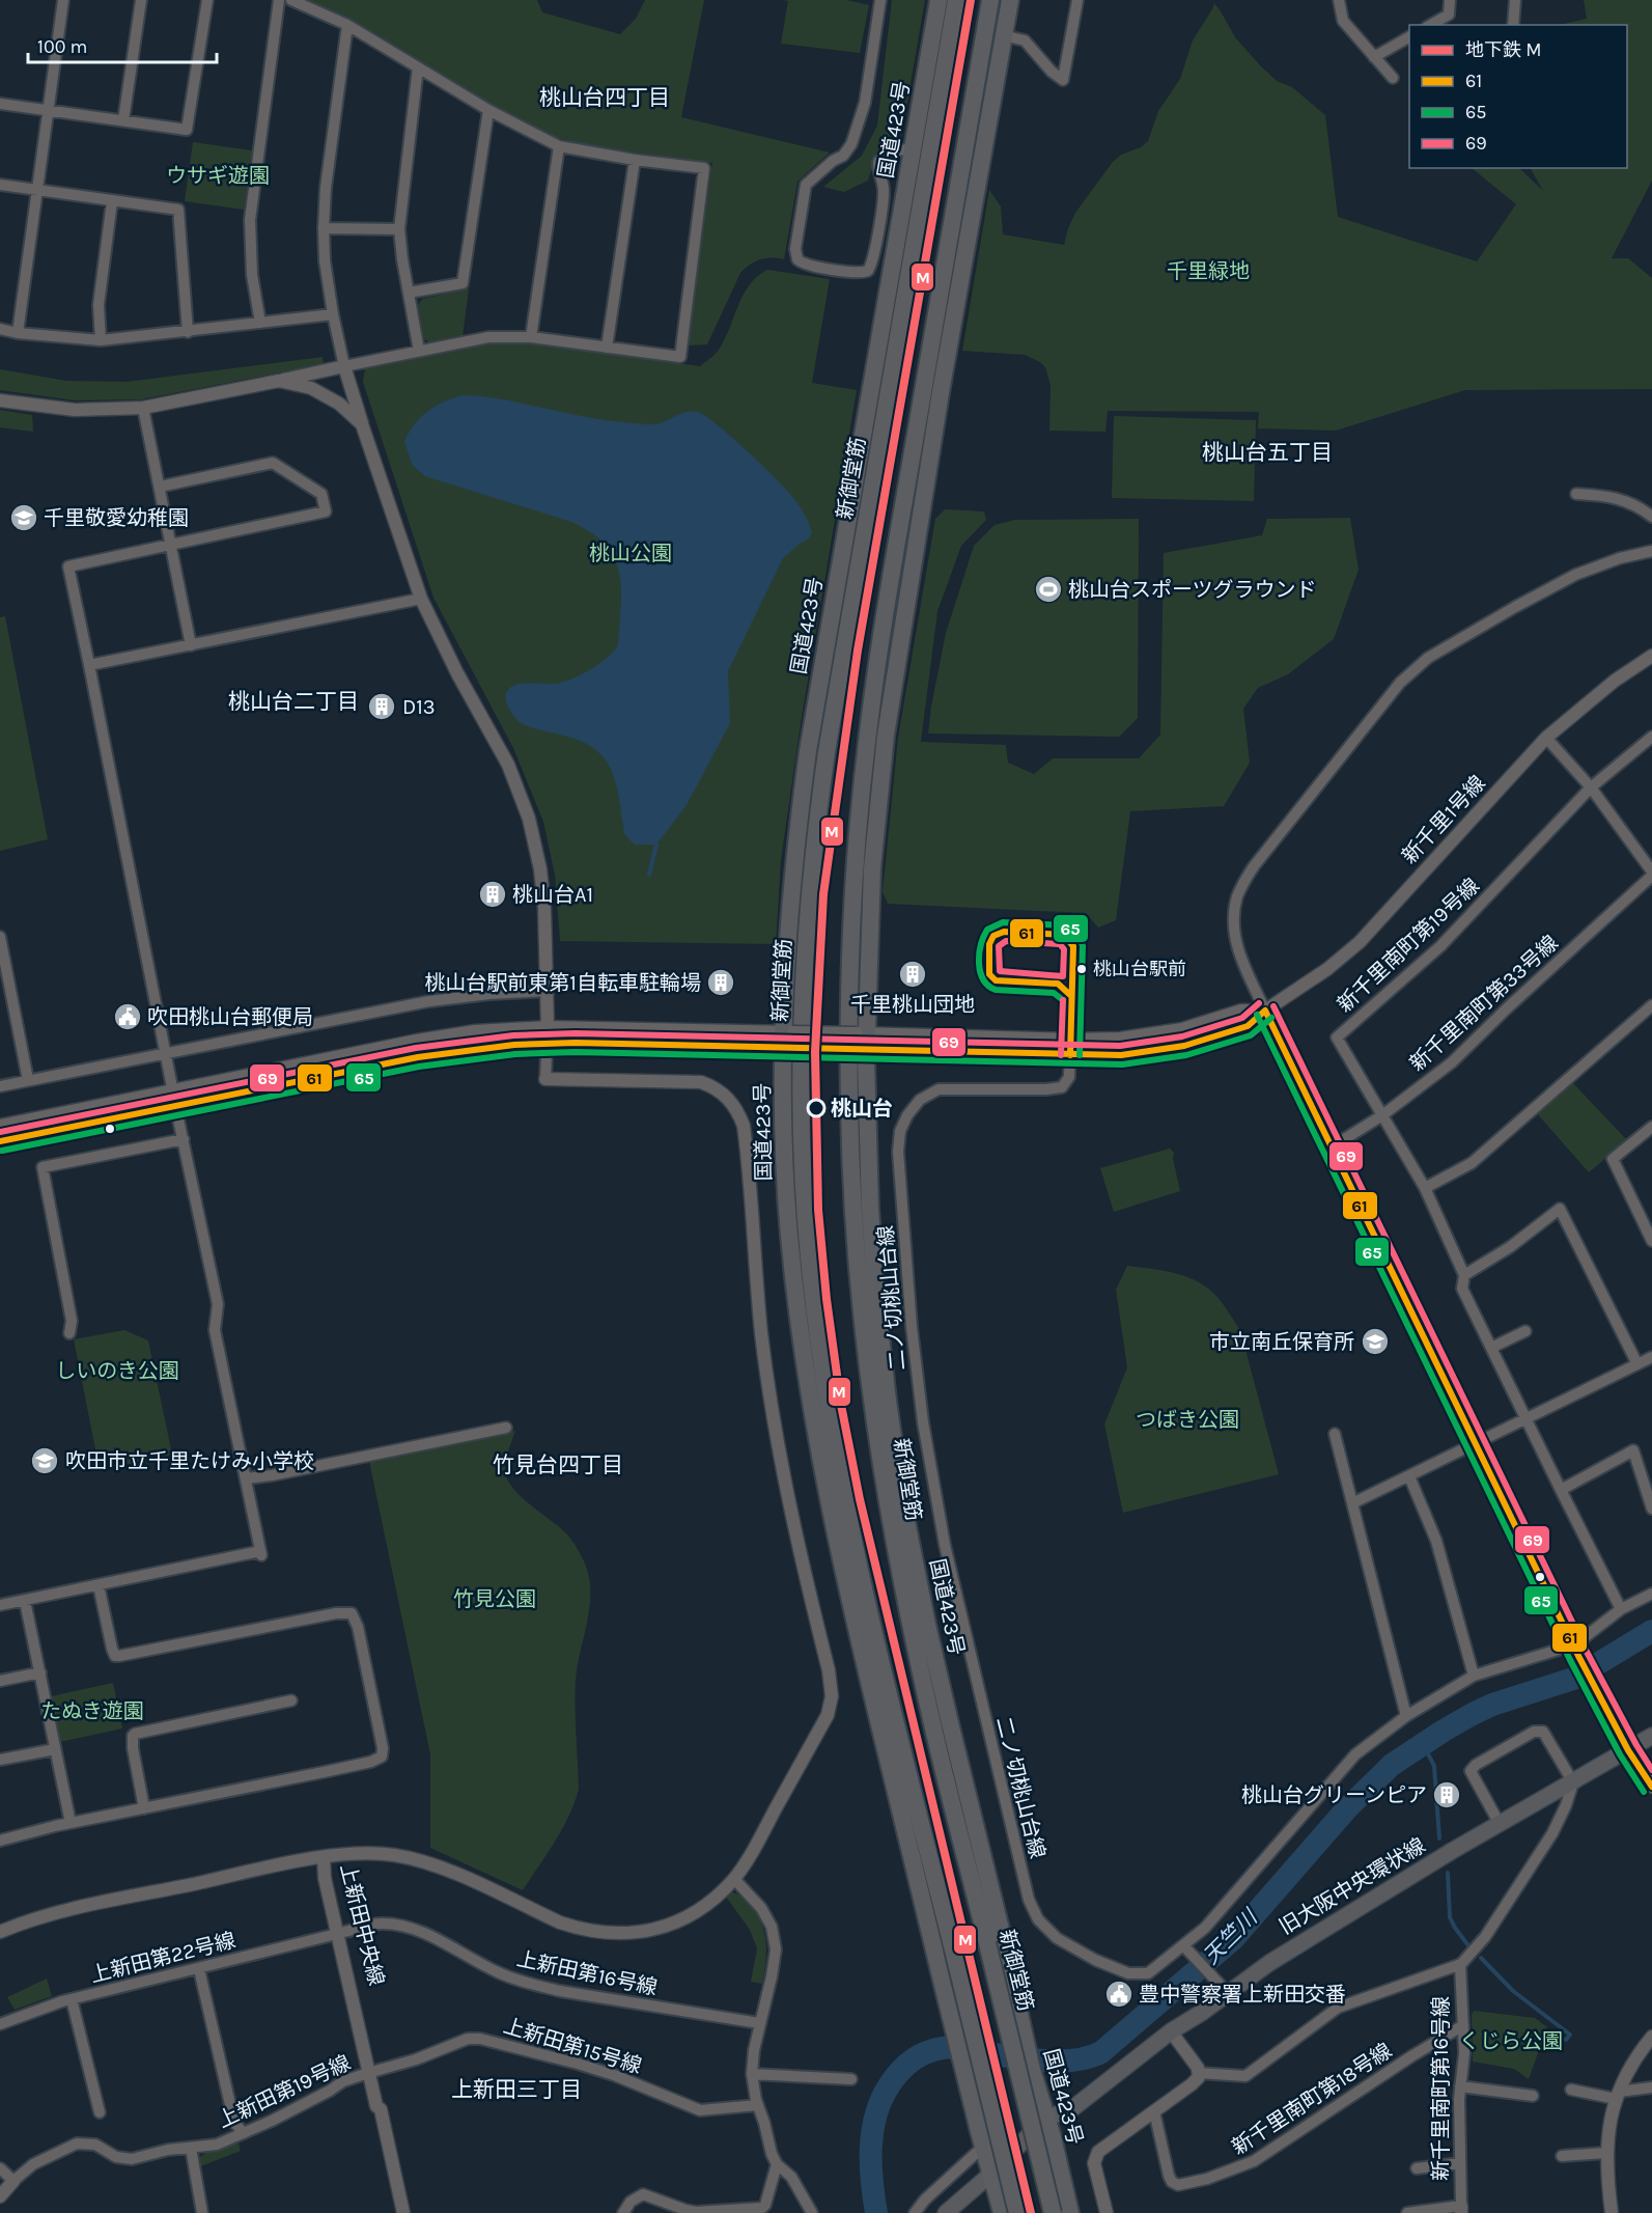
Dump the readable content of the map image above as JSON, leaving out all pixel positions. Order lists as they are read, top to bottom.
{
  "streets": {
    "highway": ["国道423号", "新御堂筋"],
    "main road": ["旧大阪中央環状線"],
    "street": [
      "新千里1号線",
      "新千里南町第19号線",
      "新千里南町第33号線",
      "二ノ切桃山台線",
      "上新田中央線",
      "上新田第22号線",
      "上新田第16号線",
      "上新田第15号線",
      "新千里南町第16号線",
      "上新田第19号線",
      "新千里南町第18号線"
    ]
  },
  "crossings": [
    ["国道423号", "新千里1号線"],
    ["国道423号", "旧大阪中央環状線"],
    ["新千里1号線", "二ノ切桃山台線"],
    ["新千里南町第19号線", "新千里南町第33号線"],
    ["新千里南町第19号線", "二ノ切桃山台線"],
    ["上新田中央線", "上新田第22号線"],
    ["上新田中央線", "上新田第16号線"],
    ["上新田中央線", "上新田第15号線"],
    ["上新田中央線", "上新田第19号線"],
    ["上新田第22号線", "上新田第16号線"],
    ["上新田第15号線", "上新田第19号線"],
    ["新千里南町第16号線", "新千里南町第18号線"]
  ],
  "districts": [
    "桃山台四丁目",
    "桃山台五丁目",
    "桃山台二丁目",
    "竹見台四丁目",
    "上新田三丁目"
  ],
  "water": ["天竺川"],
  "parks": [
    "ウサギ遊園",
    "千里緑地",
    "桃山公園",
    "しいのき公園",
    "つばき公園",
    "竹見公園",
    "たぬき遊園",
    "くじら公園"
  ],
  "places": {
    "school or university": ["千里敬愛幼稚園", "市立南丘保育所", "吹田市立千里たけみ小学校"],
    "sports": ["桃山台スポーツグラウンド"],
    "building": [
      "D13",
      "桃山台A1",
      "千里桃山団地",
      "桃山台駅前東第1自転車駐輪場",
      "桃山台グリーンピア"
    ],
    "other": ["桃山台駅前", "桃山台"],
    "public building": ["吹田桃山台郵便局", "豊中警察署上新田交番"]
  },
  "lines": [
    "metro line M",
    "transit line 65",
    "transit line 61",
    "transit line 69"
  ],
  "legend": [
    "地下鉄 M",
    "61",
    "65",
    "69"
  ],
  "scale_bar": "100 m"
}
